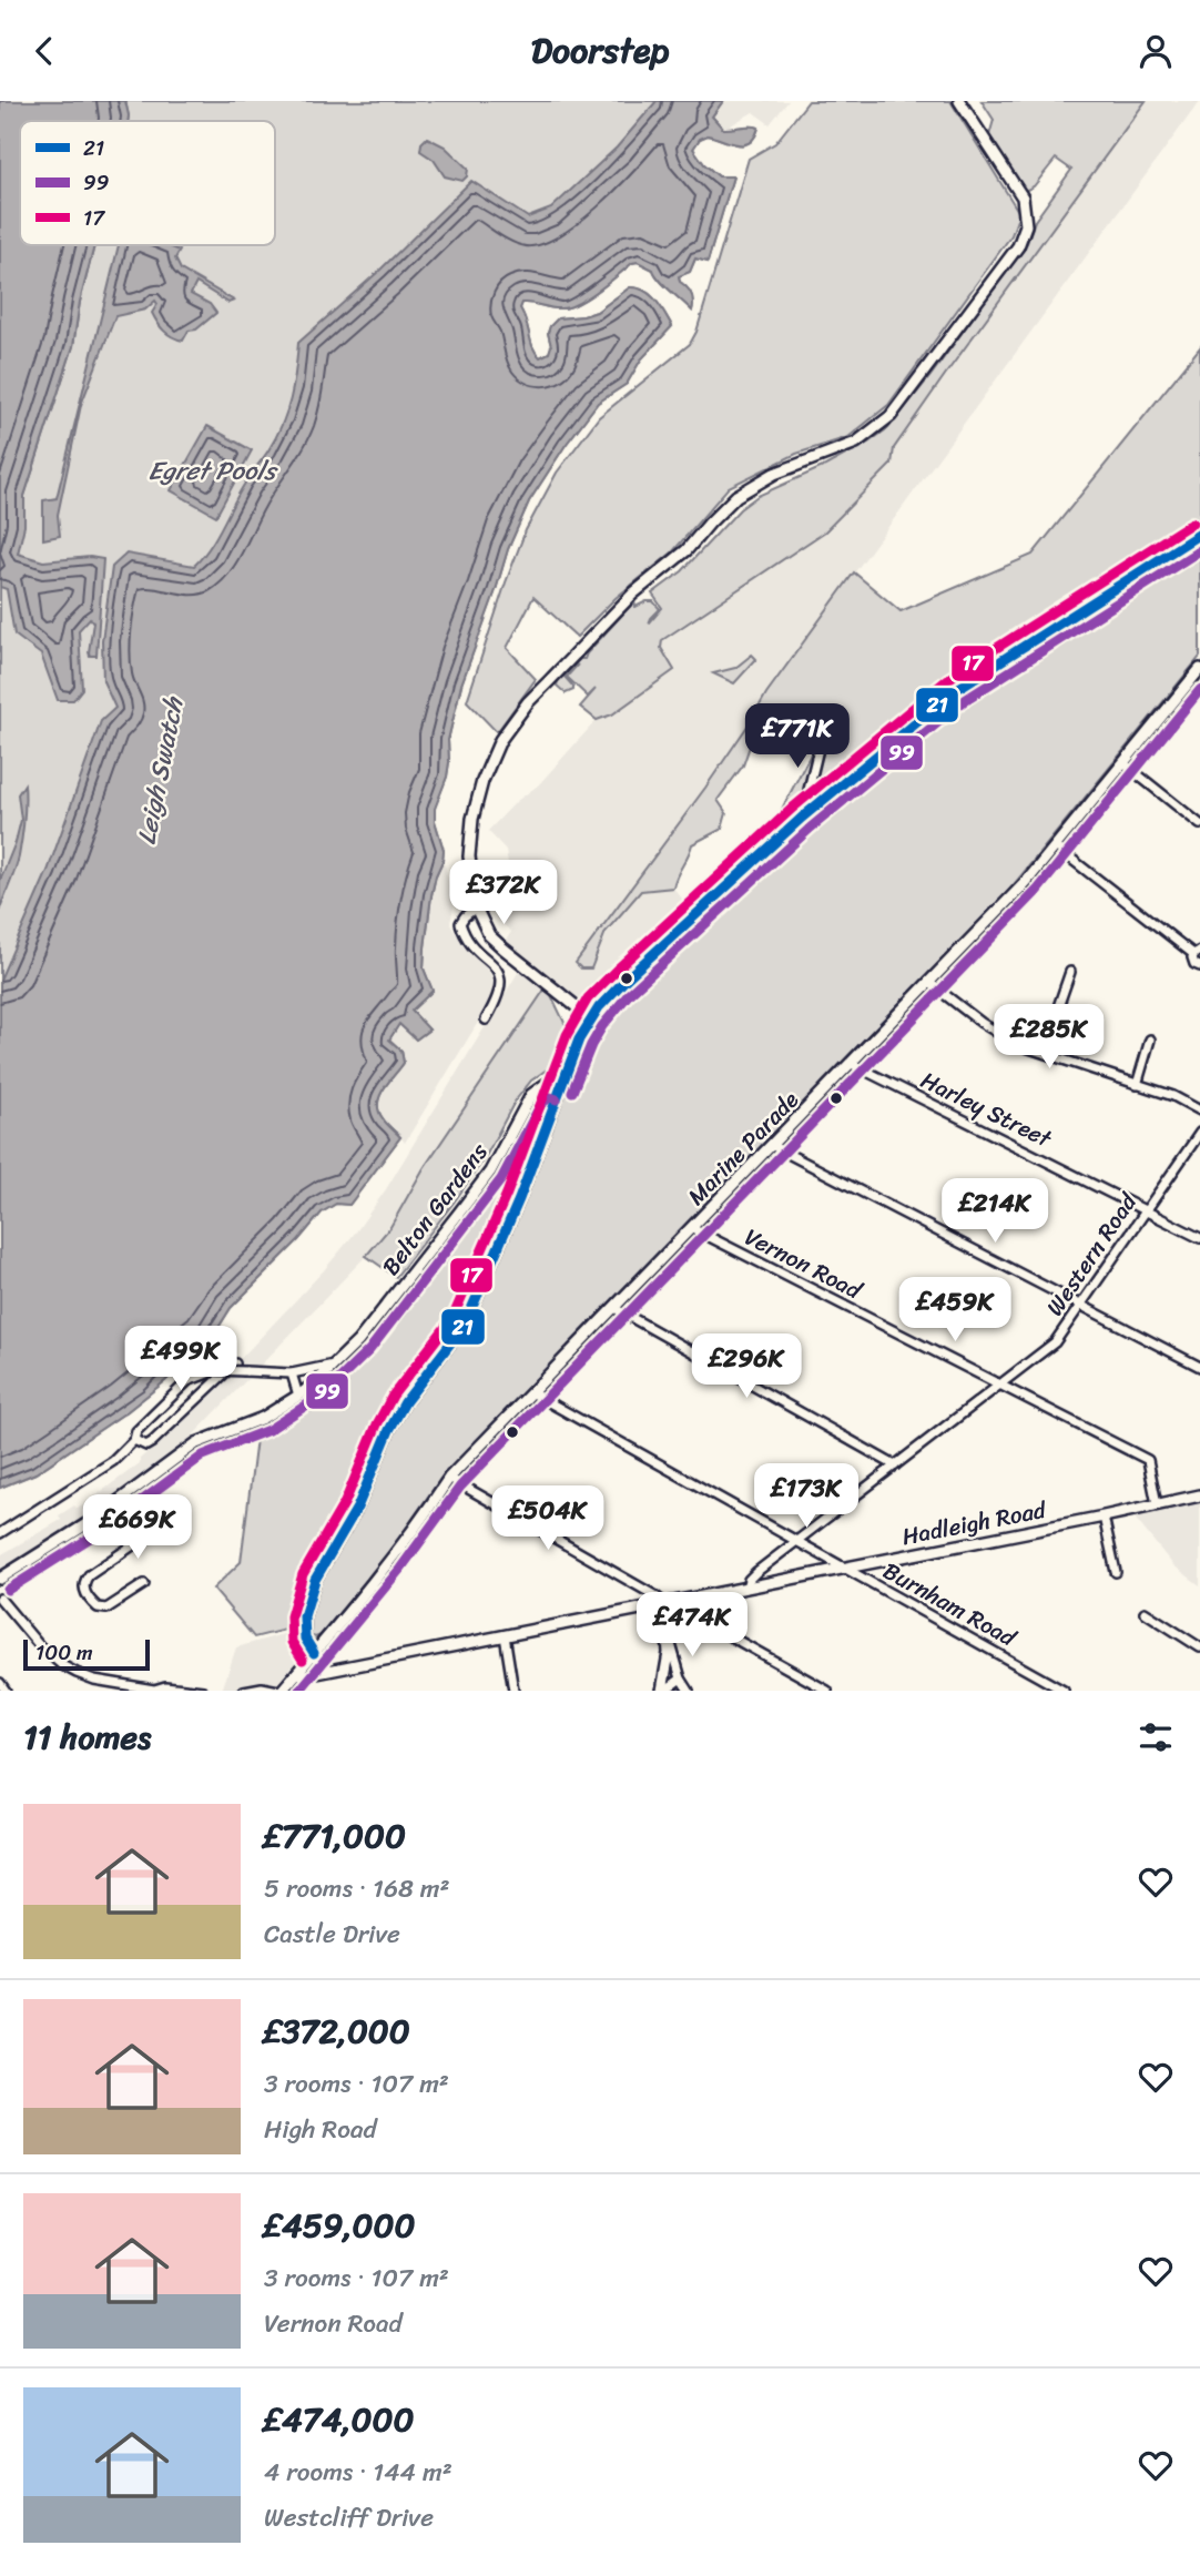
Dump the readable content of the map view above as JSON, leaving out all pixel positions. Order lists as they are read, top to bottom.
{
  "streets": {
    "street": [
      "Harley Street",
      "Marine Parade",
      "Belton Gardens",
      "Western Road",
      "Vernon Road",
      "Hadleigh Road",
      "Burnham Road"
    ]
  },
  "crossings": [
    ["Harley Street", "Marine Parade"],
    ["Harley Street", "Western Road"],
    ["Marine Parade", "Vernon Road"],
    ["Marine Parade", "Hadleigh Road"],
    ["Marine Parade", "Burnham Road"],
    ["Western Road", "Vernon Road"],
    ["Western Road", "Hadleigh Road"],
    ["Western Road", "Burnham Road"],
    ["Vernon Road", "Hadleigh Road"],
    ["Hadleigh Road", "Burnham Road"]
  ],
  "water": ["Egret Pools", "Leigh Swatch"],
  "lines": ["transit line 17", "transit line 21", "transit line 99"],
  "legend": ["21", "99", "17"],
  "scale_bar": "100 m",
  "page": {
    "header": "Doorstep",
    "price": [
      "£771K",
      "£372K",
      "£285K",
      "£214K",
      "£459K",
      "£499K",
      "£296K",
      "£173K",
      "£504K",
      "£669K",
      "£474K"
    ],
    "scale": "100 m",
    "heading": "11 homes",
    "list": [
      {
        "name": "£771,000",
        "note": "5 rooms · 168 m² · Castle Drive"
      },
      {
        "name": "£372,000",
        "note": "3 rooms · 107 m² · High Road"
      },
      {
        "name": "£459,000",
        "note": "3 rooms · 107 m² · Vernon Road"
      },
      {
        "name": "£474,000",
        "note": "4 rooms · 144 m² · Westcliff Drive"
      }
    ]
  }
}
